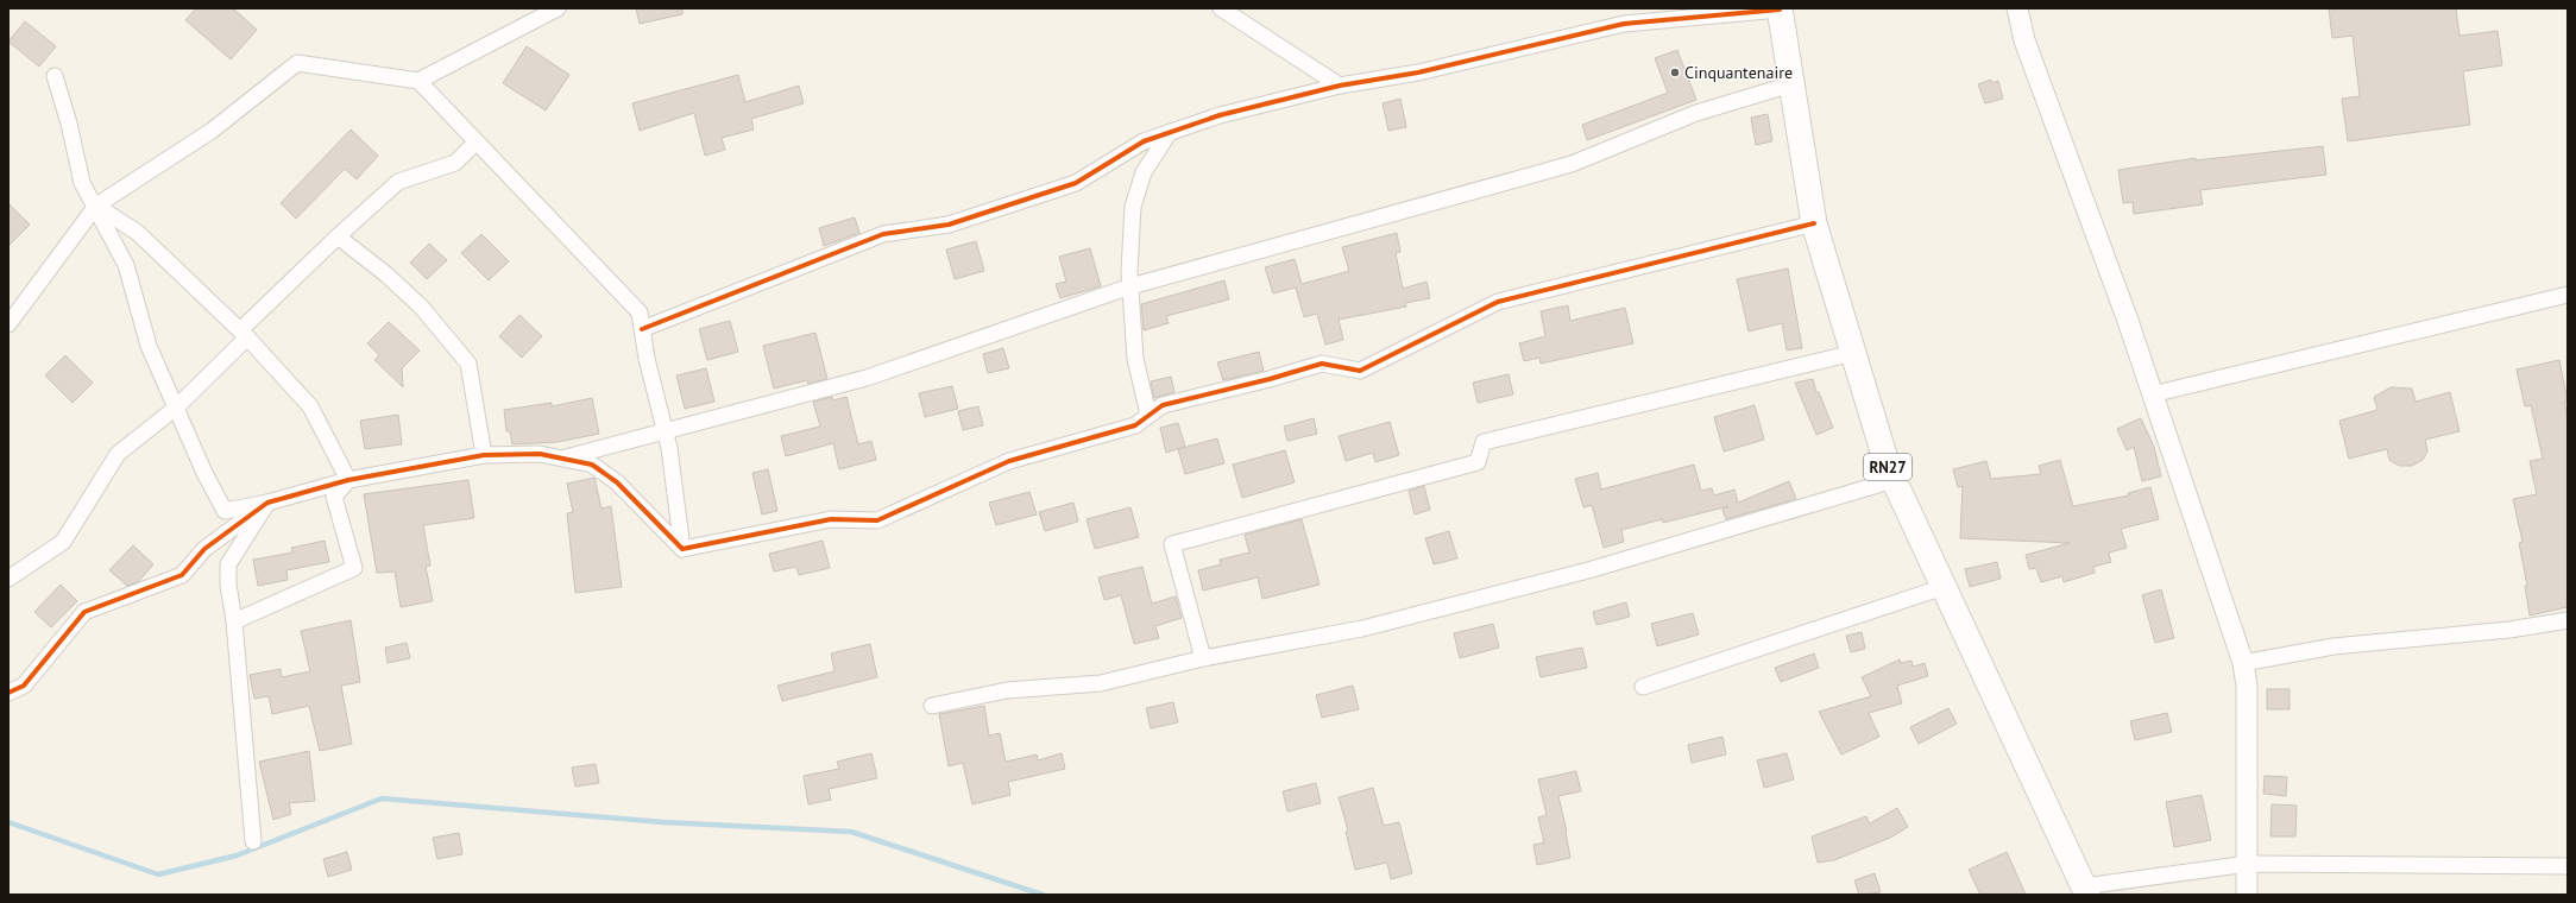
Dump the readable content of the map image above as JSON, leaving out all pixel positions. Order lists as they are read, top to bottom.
{
  "streets": {
    "main road": ["RN27"]
  },
  "places": ["Cinquantenaire"]
}
